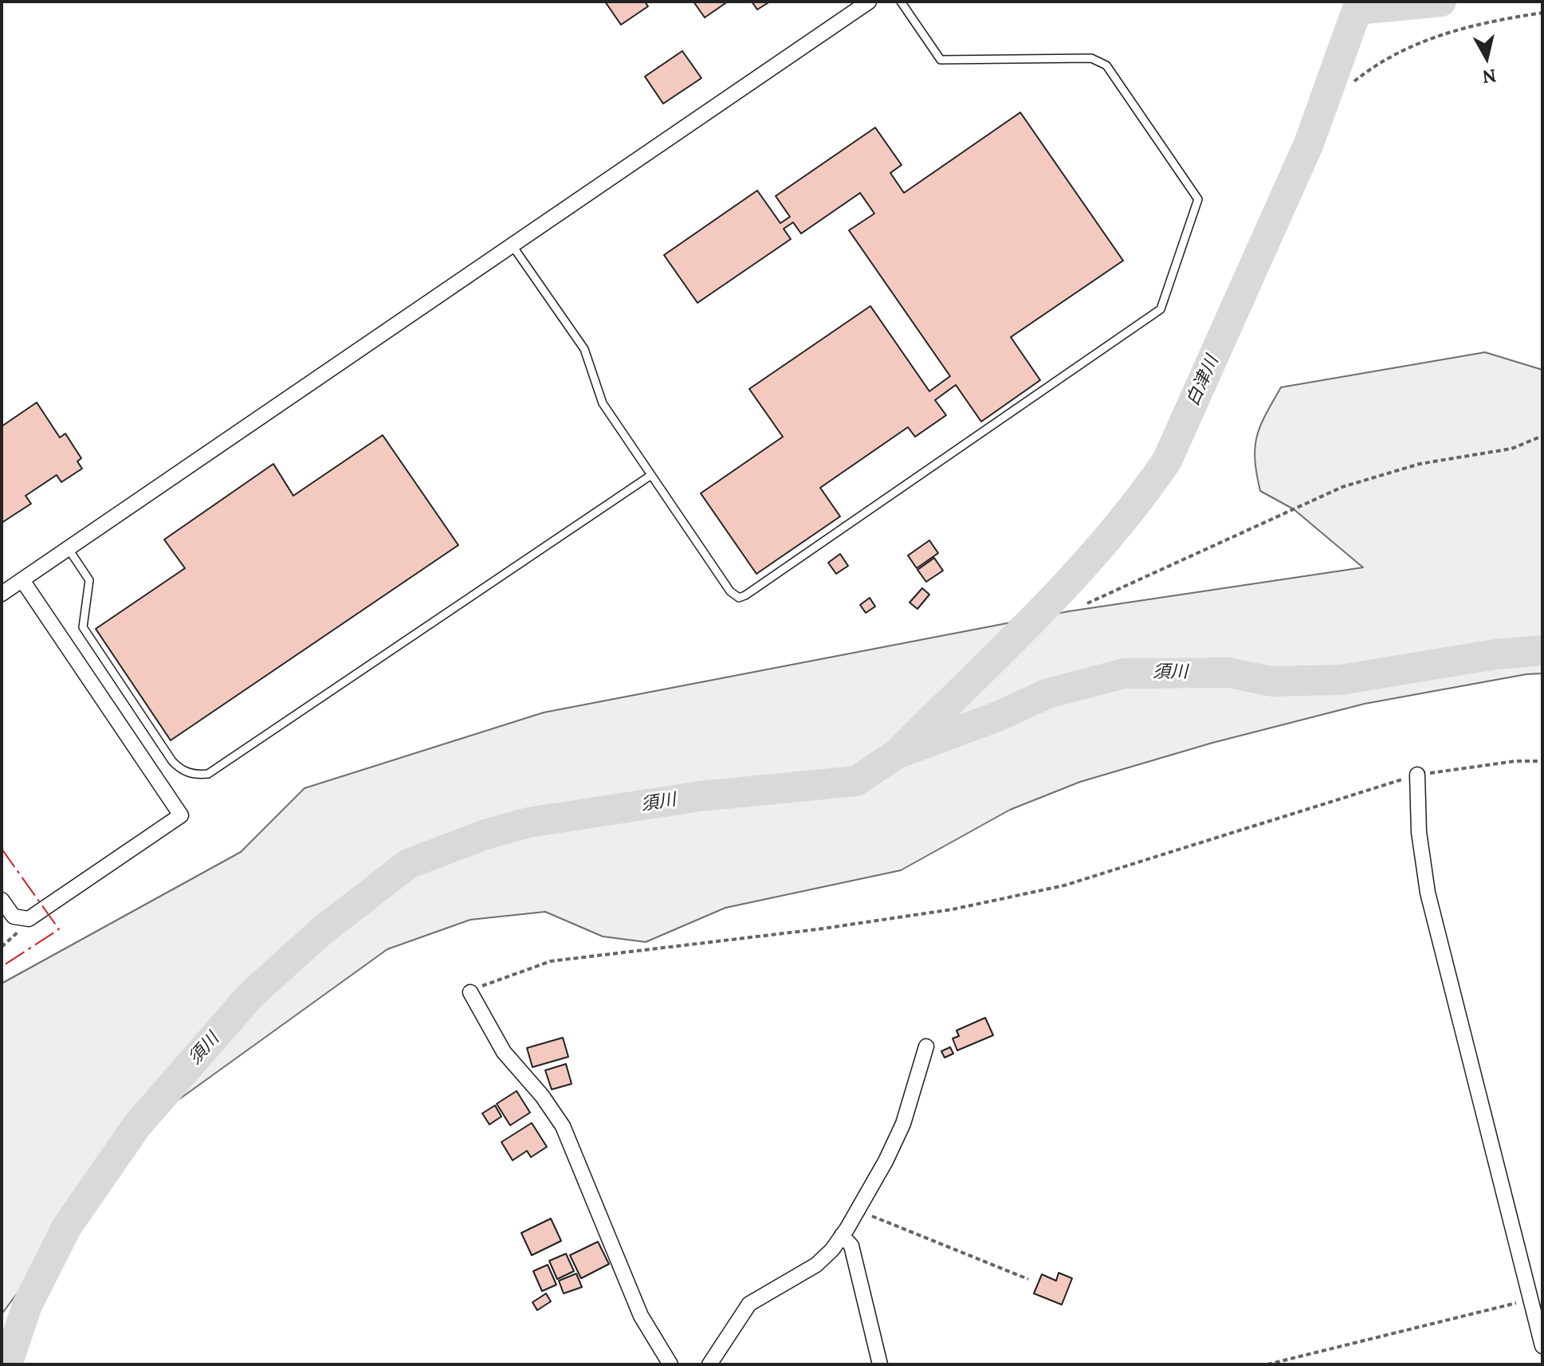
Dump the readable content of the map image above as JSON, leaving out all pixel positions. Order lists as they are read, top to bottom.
{
  "water": ["白津川", "須川"],
  "north": "bottom"
}
